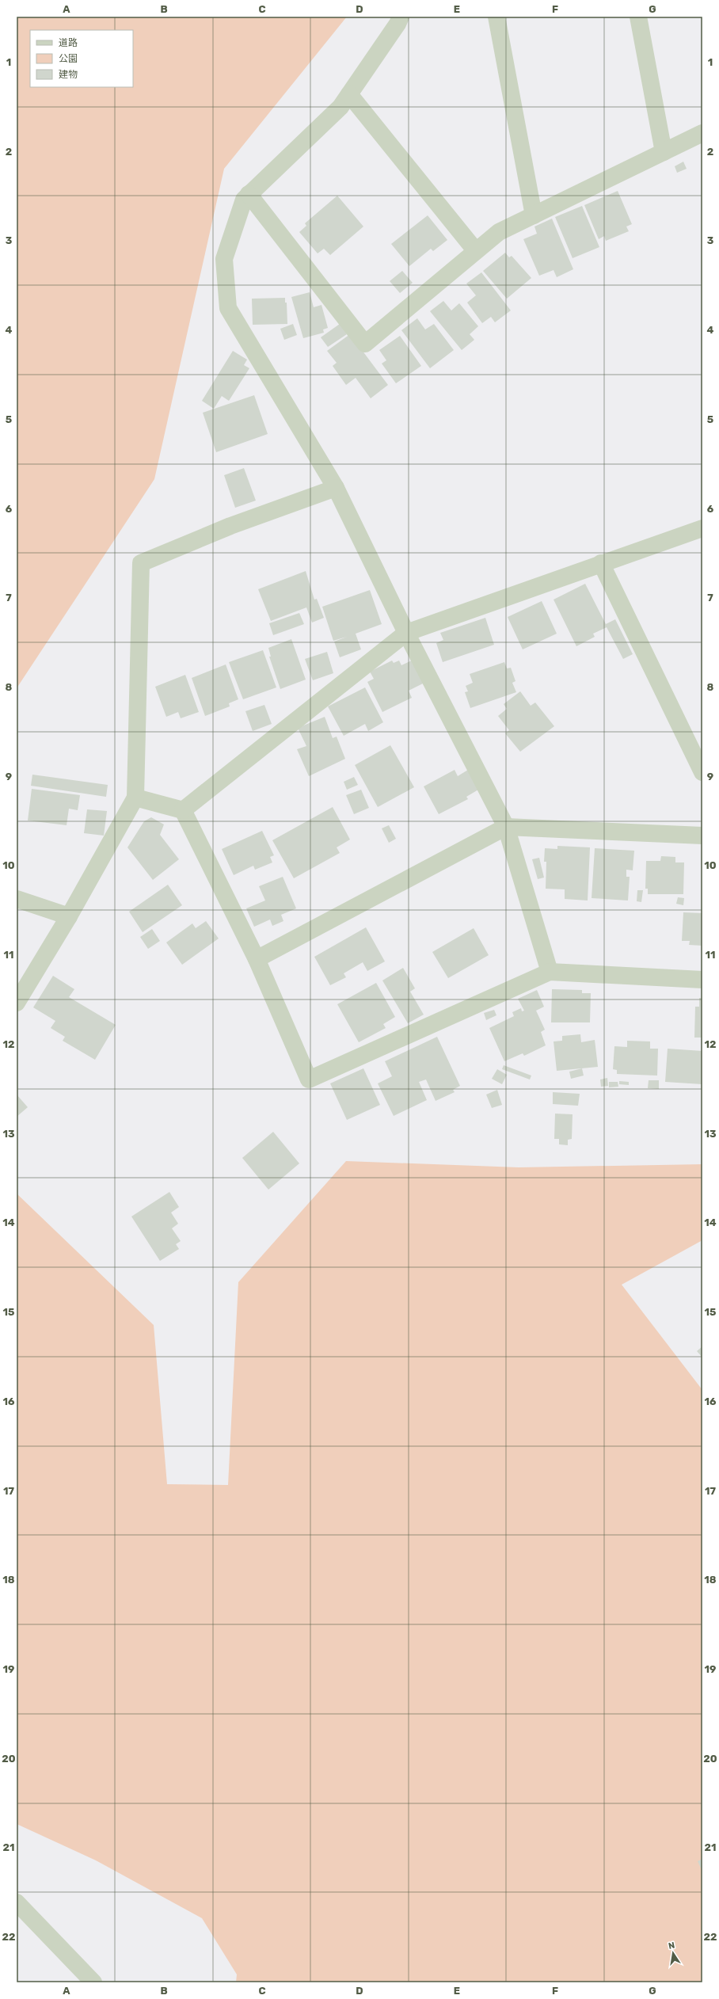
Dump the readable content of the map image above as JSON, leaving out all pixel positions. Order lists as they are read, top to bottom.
{
  "legend": ["道路", "公園", "建物"],
  "north": "top",
  "grid": {
    "columns": [
      "A",
      "B",
      "C",
      "D",
      "E",
      "F",
      "G"
    ],
    "rows": [
      "1",
      "2",
      "3",
      "4",
      "5",
      "6",
      "7",
      "8",
      "9",
      "10",
      "11",
      "12",
      "13",
      "14",
      "15",
      "16",
      "17",
      "18",
      "19",
      "20",
      "21",
      "22"
    ]
  }
}
